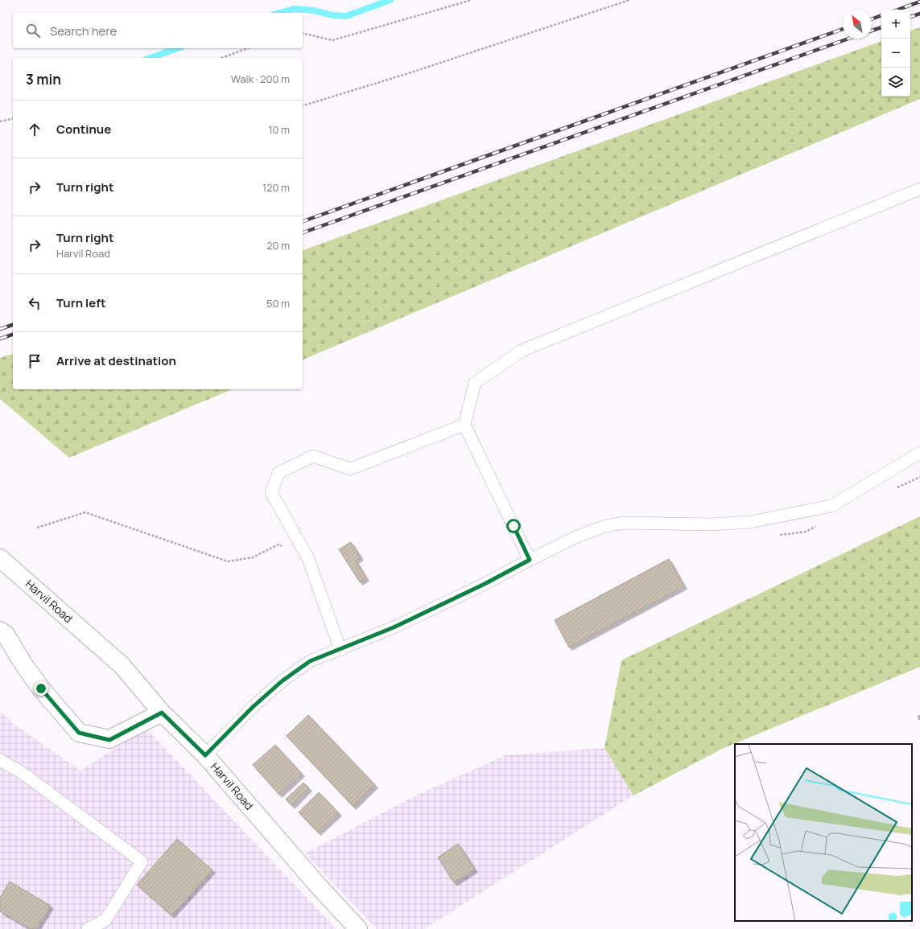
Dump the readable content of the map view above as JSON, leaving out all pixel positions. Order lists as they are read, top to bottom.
{
  "streets": {
    "street": ["Harvil Road"]
  },
  "north": "top left",
  "page": {
    "map_buttons": ["+", "−"],
    "search": "Search here",
    "heading": ["3 min", "Walk · 200 m"],
    "list": [
      ["Continue", "10 m"],
      ["Turn right", "120 m"],
      ["Turn right", "Harvil Road", "20 m"],
      ["Turn left", "50 m"],
      "Arrive at destination"
    ]
  }
}
